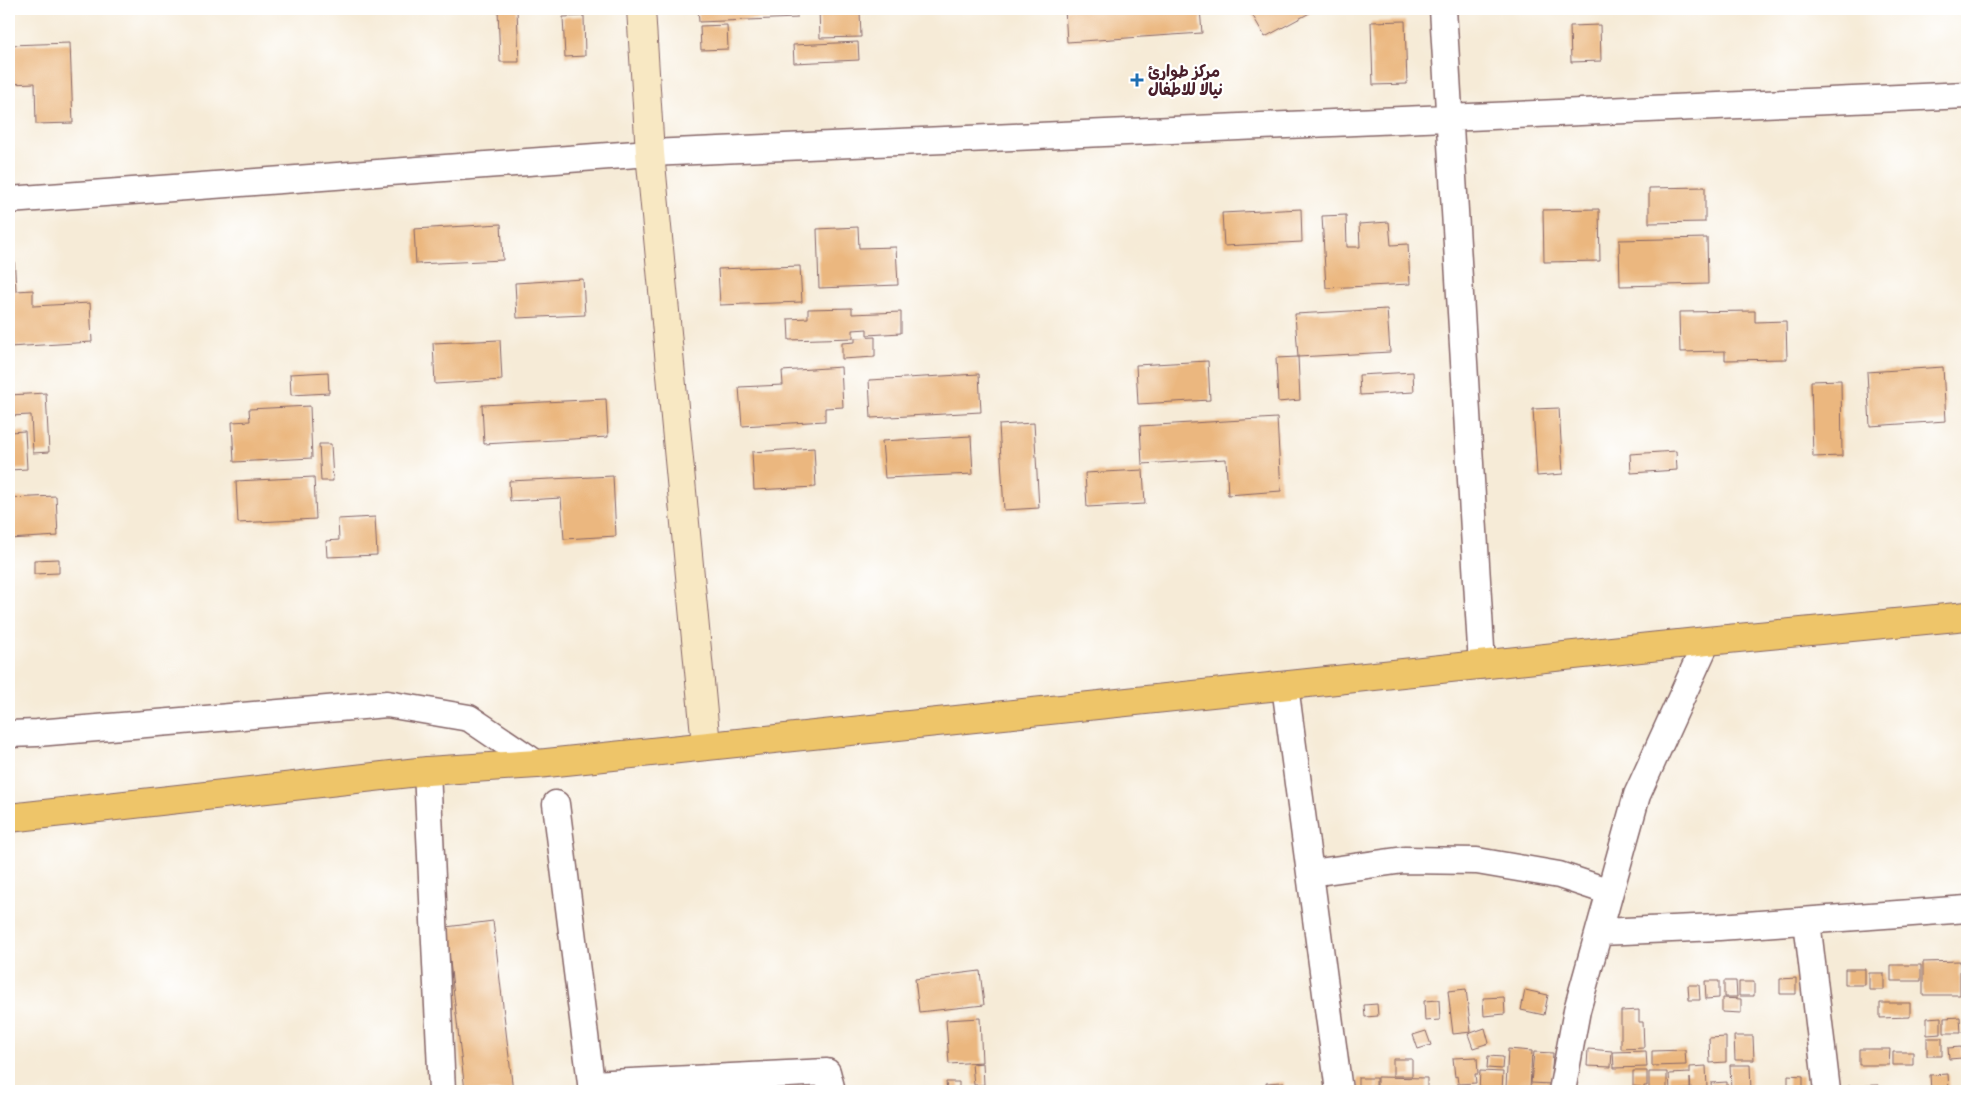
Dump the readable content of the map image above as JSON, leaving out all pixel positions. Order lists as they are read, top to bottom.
{
  "places": {
    "health": ["مركز طوارئ نيالا للاطفال"]
  }
}
